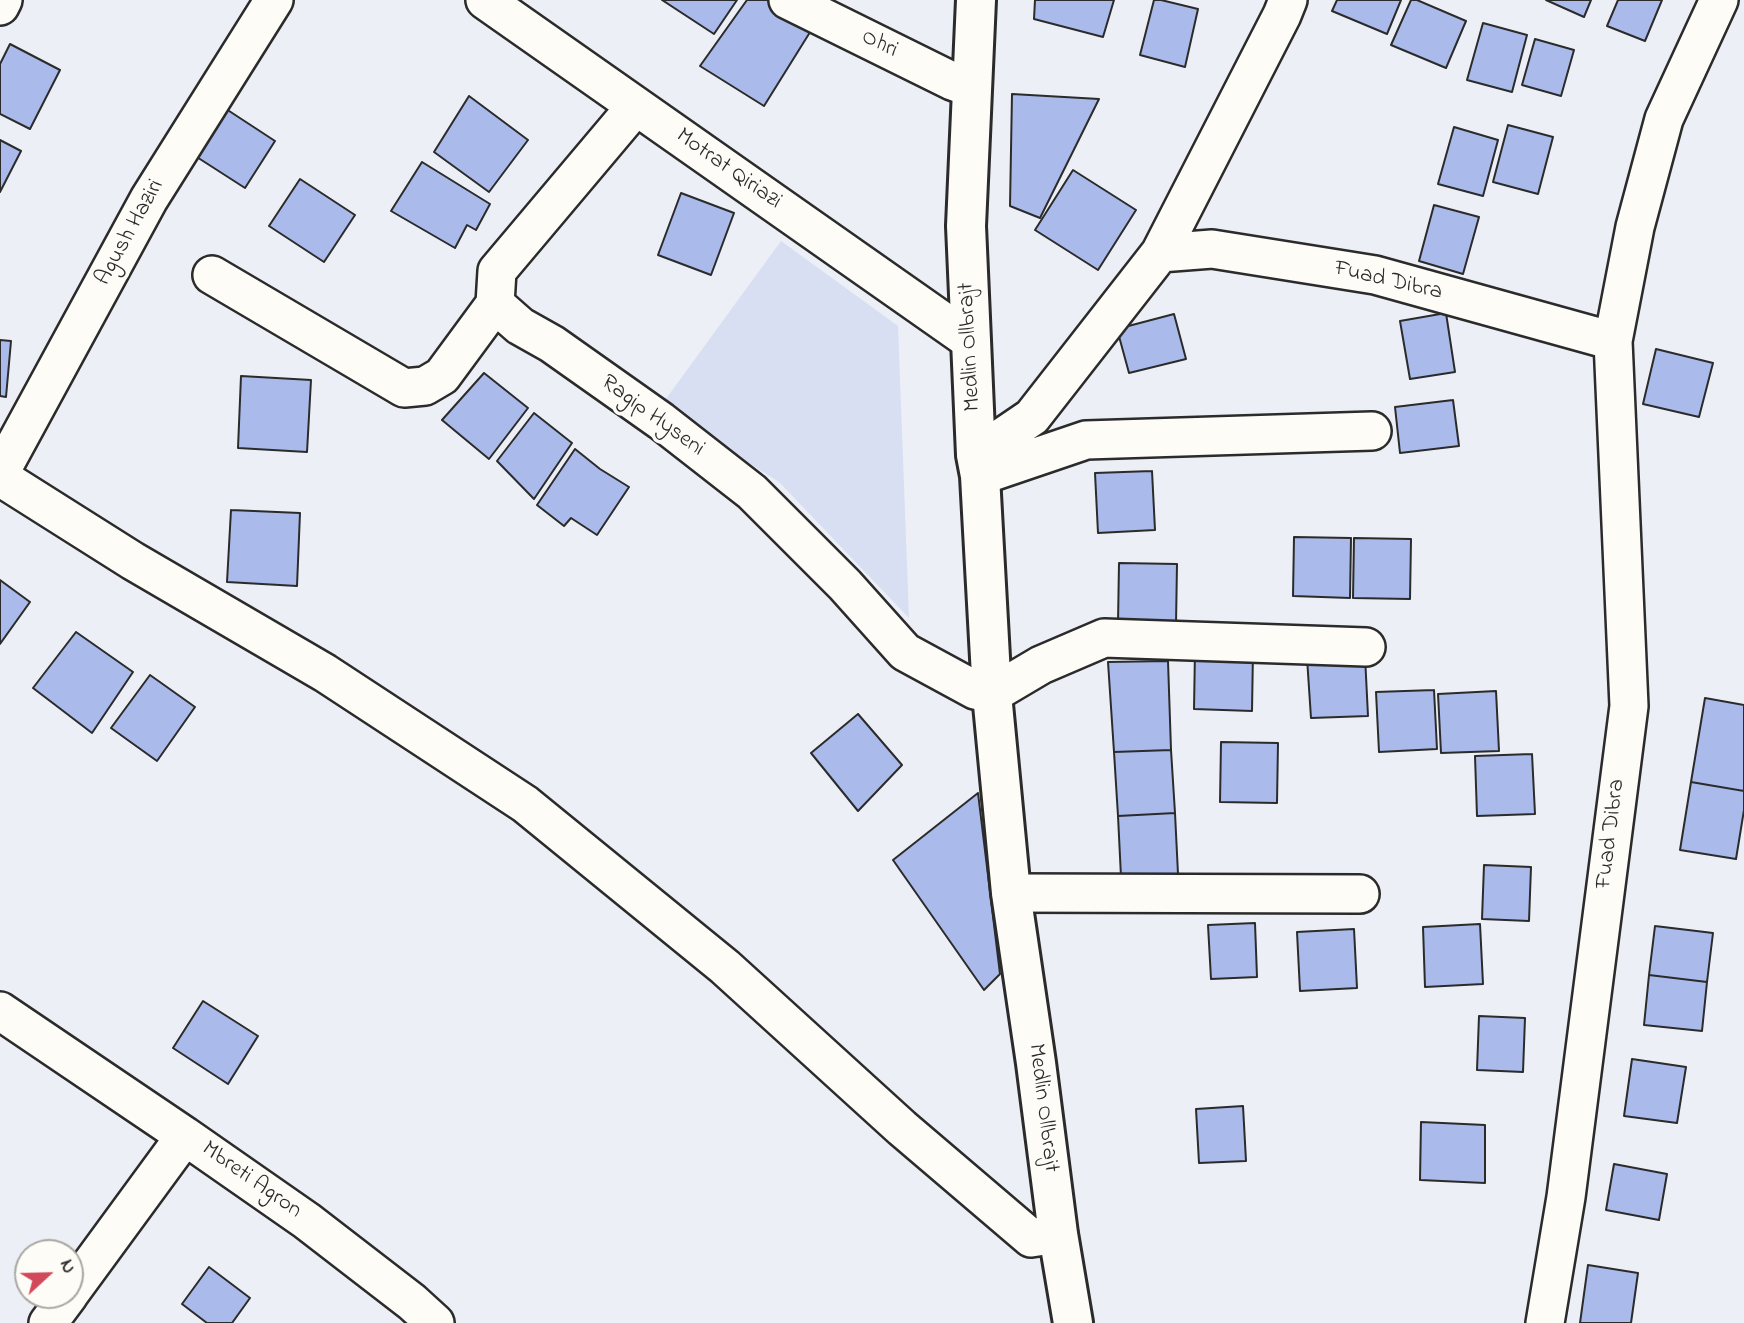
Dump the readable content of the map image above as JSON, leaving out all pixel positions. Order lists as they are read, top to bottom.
{
  "streets": {
    "main road": ["Medlin Ollbrajt"],
    "street": [
      "Ohri",
      "Motrat Qiriazi",
      "Agush Haziri",
      "Fuad Dibra",
      "Ragip Hyseni",
      "Mbreti Agron"
    ]
  },
  "crossings": [
    ["Ohri", "Medlin Ollbrajt"],
    ["Motrat Qiriazi", "Medlin Ollbrajt"],
    ["Medlin Ollbrajt", "Ragip Hyseni"]
  ],
  "north": "right"
}
